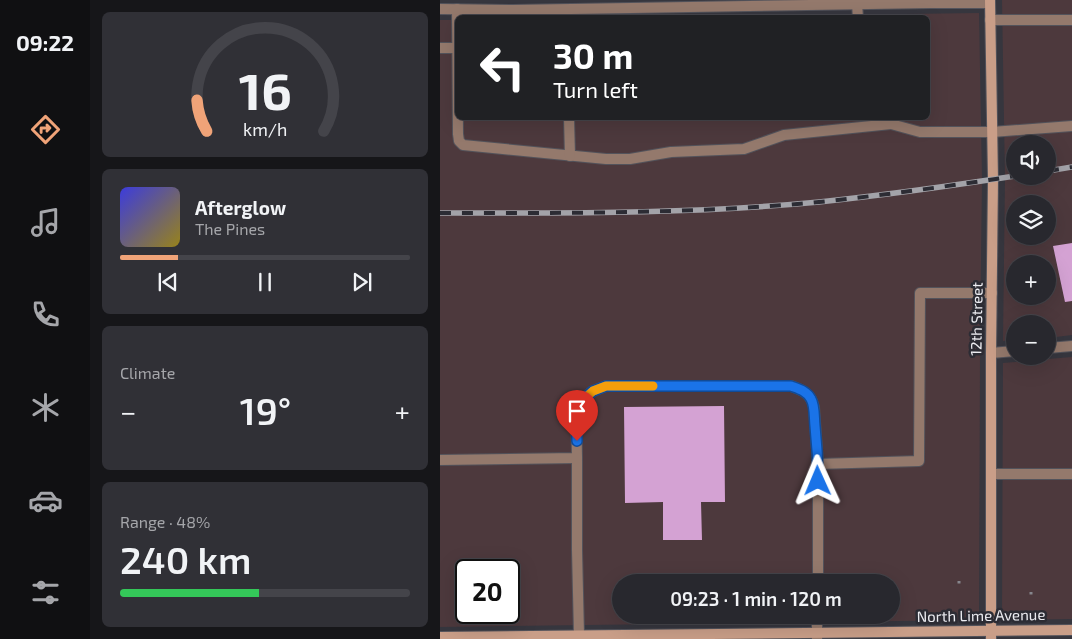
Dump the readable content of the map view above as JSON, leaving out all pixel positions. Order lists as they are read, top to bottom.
{
  "streets": {
    "street": ["12th Street", "North Lime Avenue"]
  },
  "crossings": [
    ["12th Street", "North Lime Avenue"]
  ],
  "page": {
    "tabs": "09:22",
    "turn": ["30 m", "Turn left"],
    "map_buttons": ["+", "−"],
    "song": ["Afterglow", "The Pines"],
    "tile": [
      "Climate",
      ["Range · 48%", "240 km"]
    ],
    "heat": ["−", "19°", "+"],
    "limit": "20",
    "trip": "09:23 · 1 min · 120 m",
    "gauge": ["16", "km/h"]
  }
}
